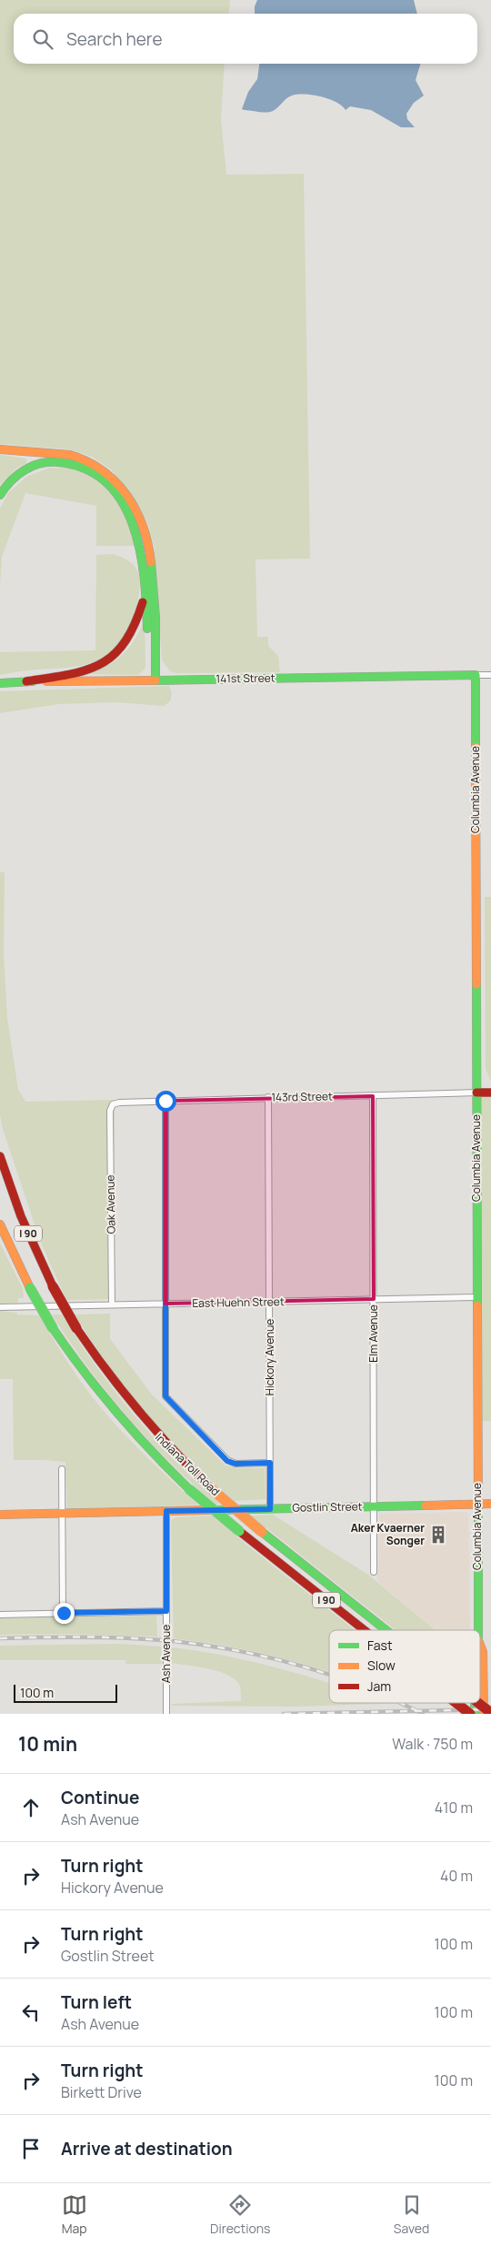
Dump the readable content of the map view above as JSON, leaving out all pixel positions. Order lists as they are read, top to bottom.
{
  "streets": {
    "main road": [
      "141st Street",
      "Columbia Avenue",
      "143rd Street",
      "I 90",
      "Indiana Toll Road",
      "Gostlin Street"
    ],
    "street": [
      "Oak Avenue",
      "East Huehn Street",
      "Elm Avenue",
      "Hickory Avenue",
      "Ash Avenue"
    ]
  },
  "crossings": [
    ["141st Street", "Columbia Avenue"],
    ["Columbia Avenue", "143rd Street"],
    ["Columbia Avenue", "East Huehn Street"],
    ["Columbia Avenue", "Gostlin Street"],
    ["143rd Street", "Oak Avenue"],
    ["143rd Street", "Elm Avenue"],
    ["143rd Street", "Hickory Avenue"],
    ["Oak Avenue", "East Huehn Street"],
    ["East Huehn Street", "Elm Avenue"],
    ["East Huehn Street", "Hickory Avenue"],
    ["Elm Avenue", "Gostlin Street"],
    ["Hickory Avenue", "Gostlin Street"],
    ["Gostlin Street", "Ash Avenue"]
  ],
  "places": {
    "building": ["Aker Kvaerner Songer"]
  },
  "legend": ["Fast", "Slow", "Jam"],
  "scale_bar": "100 m",
  "page": {
    "search": "Search here",
    "scale": "100 m",
    "heading": ["10 min", "Walk · 750 m"],
    "list": [
      ["Continue", "Ash Avenue", "410 m"],
      ["Turn right", "Hickory Avenue", "40 m"],
      ["Turn right", "Gostlin Street", "100 m"],
      ["Turn left", "Ash Avenue", "100 m"],
      ["Turn right", "Birkett Drive", "100 m"],
      "Arrive at destination"
    ],
    "nav": ["Map", "Directions", "Saved"]
  }
}
